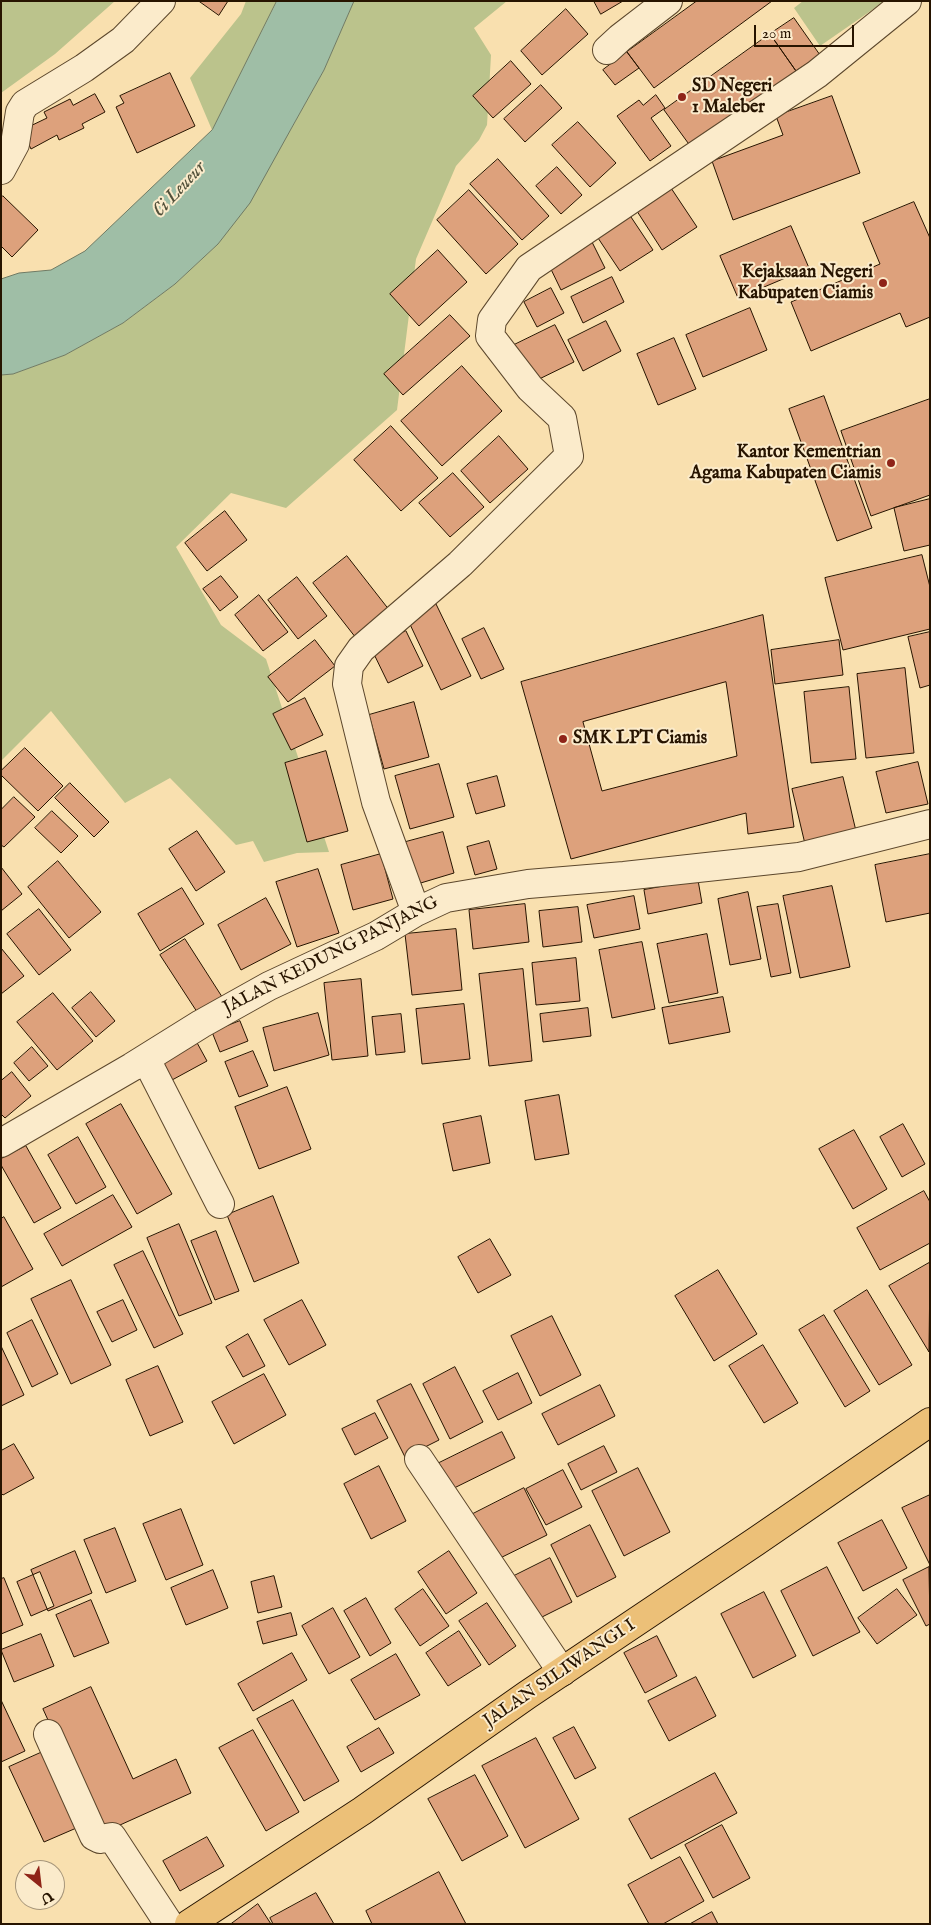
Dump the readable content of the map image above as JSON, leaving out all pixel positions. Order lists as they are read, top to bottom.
{
  "streets": {
    "main road": ["JALAN SILIWANGI I"],
    "street": ["JALAN KEDUNG PANJANG"]
  },
  "water": ["Ci Leueur"],
  "places": [
    "SD Negeri 1 Maleber",
    "Kejaksaan Negeri Kabupaten Ciamis",
    "Kantor Kementrian Agama Kabupaten Ciamis",
    "SMK LPT Ciamis"
  ],
  "scale_bar": "20 m",
  "north": "bottom right"
}
